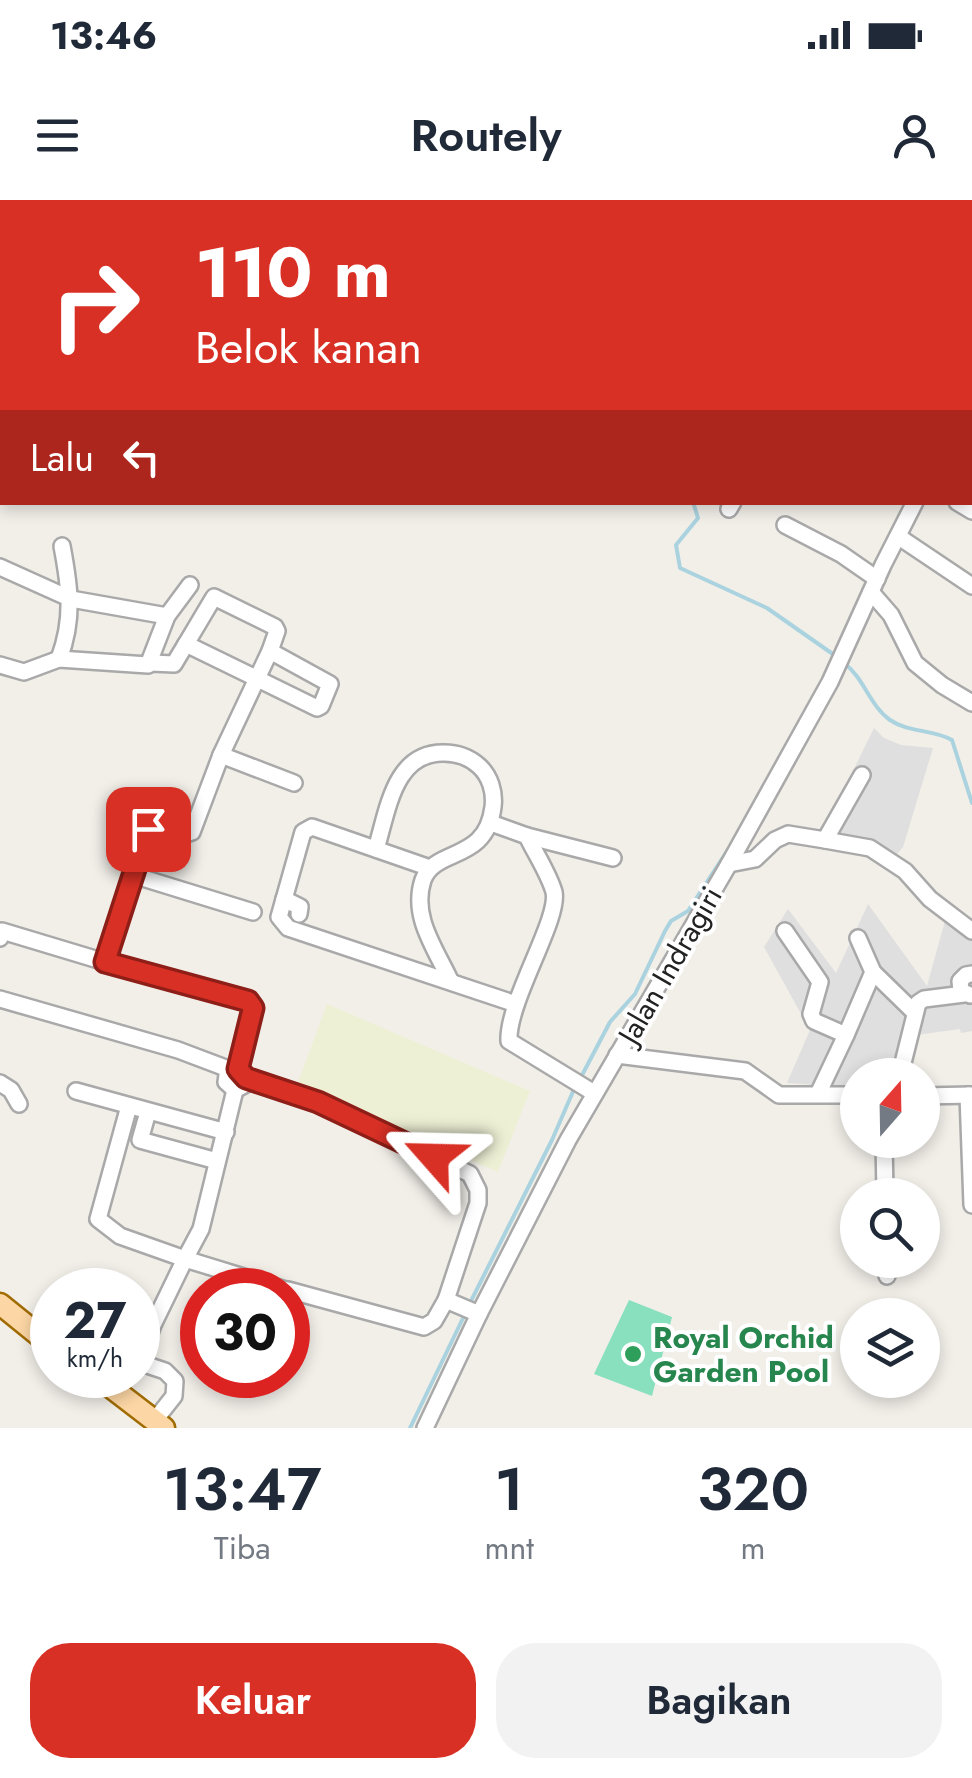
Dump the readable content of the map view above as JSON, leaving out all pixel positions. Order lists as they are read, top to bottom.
{
  "streets": {
    "street": ["Jalan Indragiri"]
  },
  "places": ["Royal Orchid Garden Pool"],
  "north": "top",
  "page": {
    "status": "13:46",
    "header": "Routely",
    "turn": ["110 m", "Belok kanan"],
    "then": "Lalu",
    "speed": "27 km/h",
    "limit": "30",
    "eta": [
      "13:47",
      "Tiba",
      "1",
      "mnt",
      "320",
      "m"
    ],
    "buttons": ["Keluar", "Bagikan"]
  }
}
